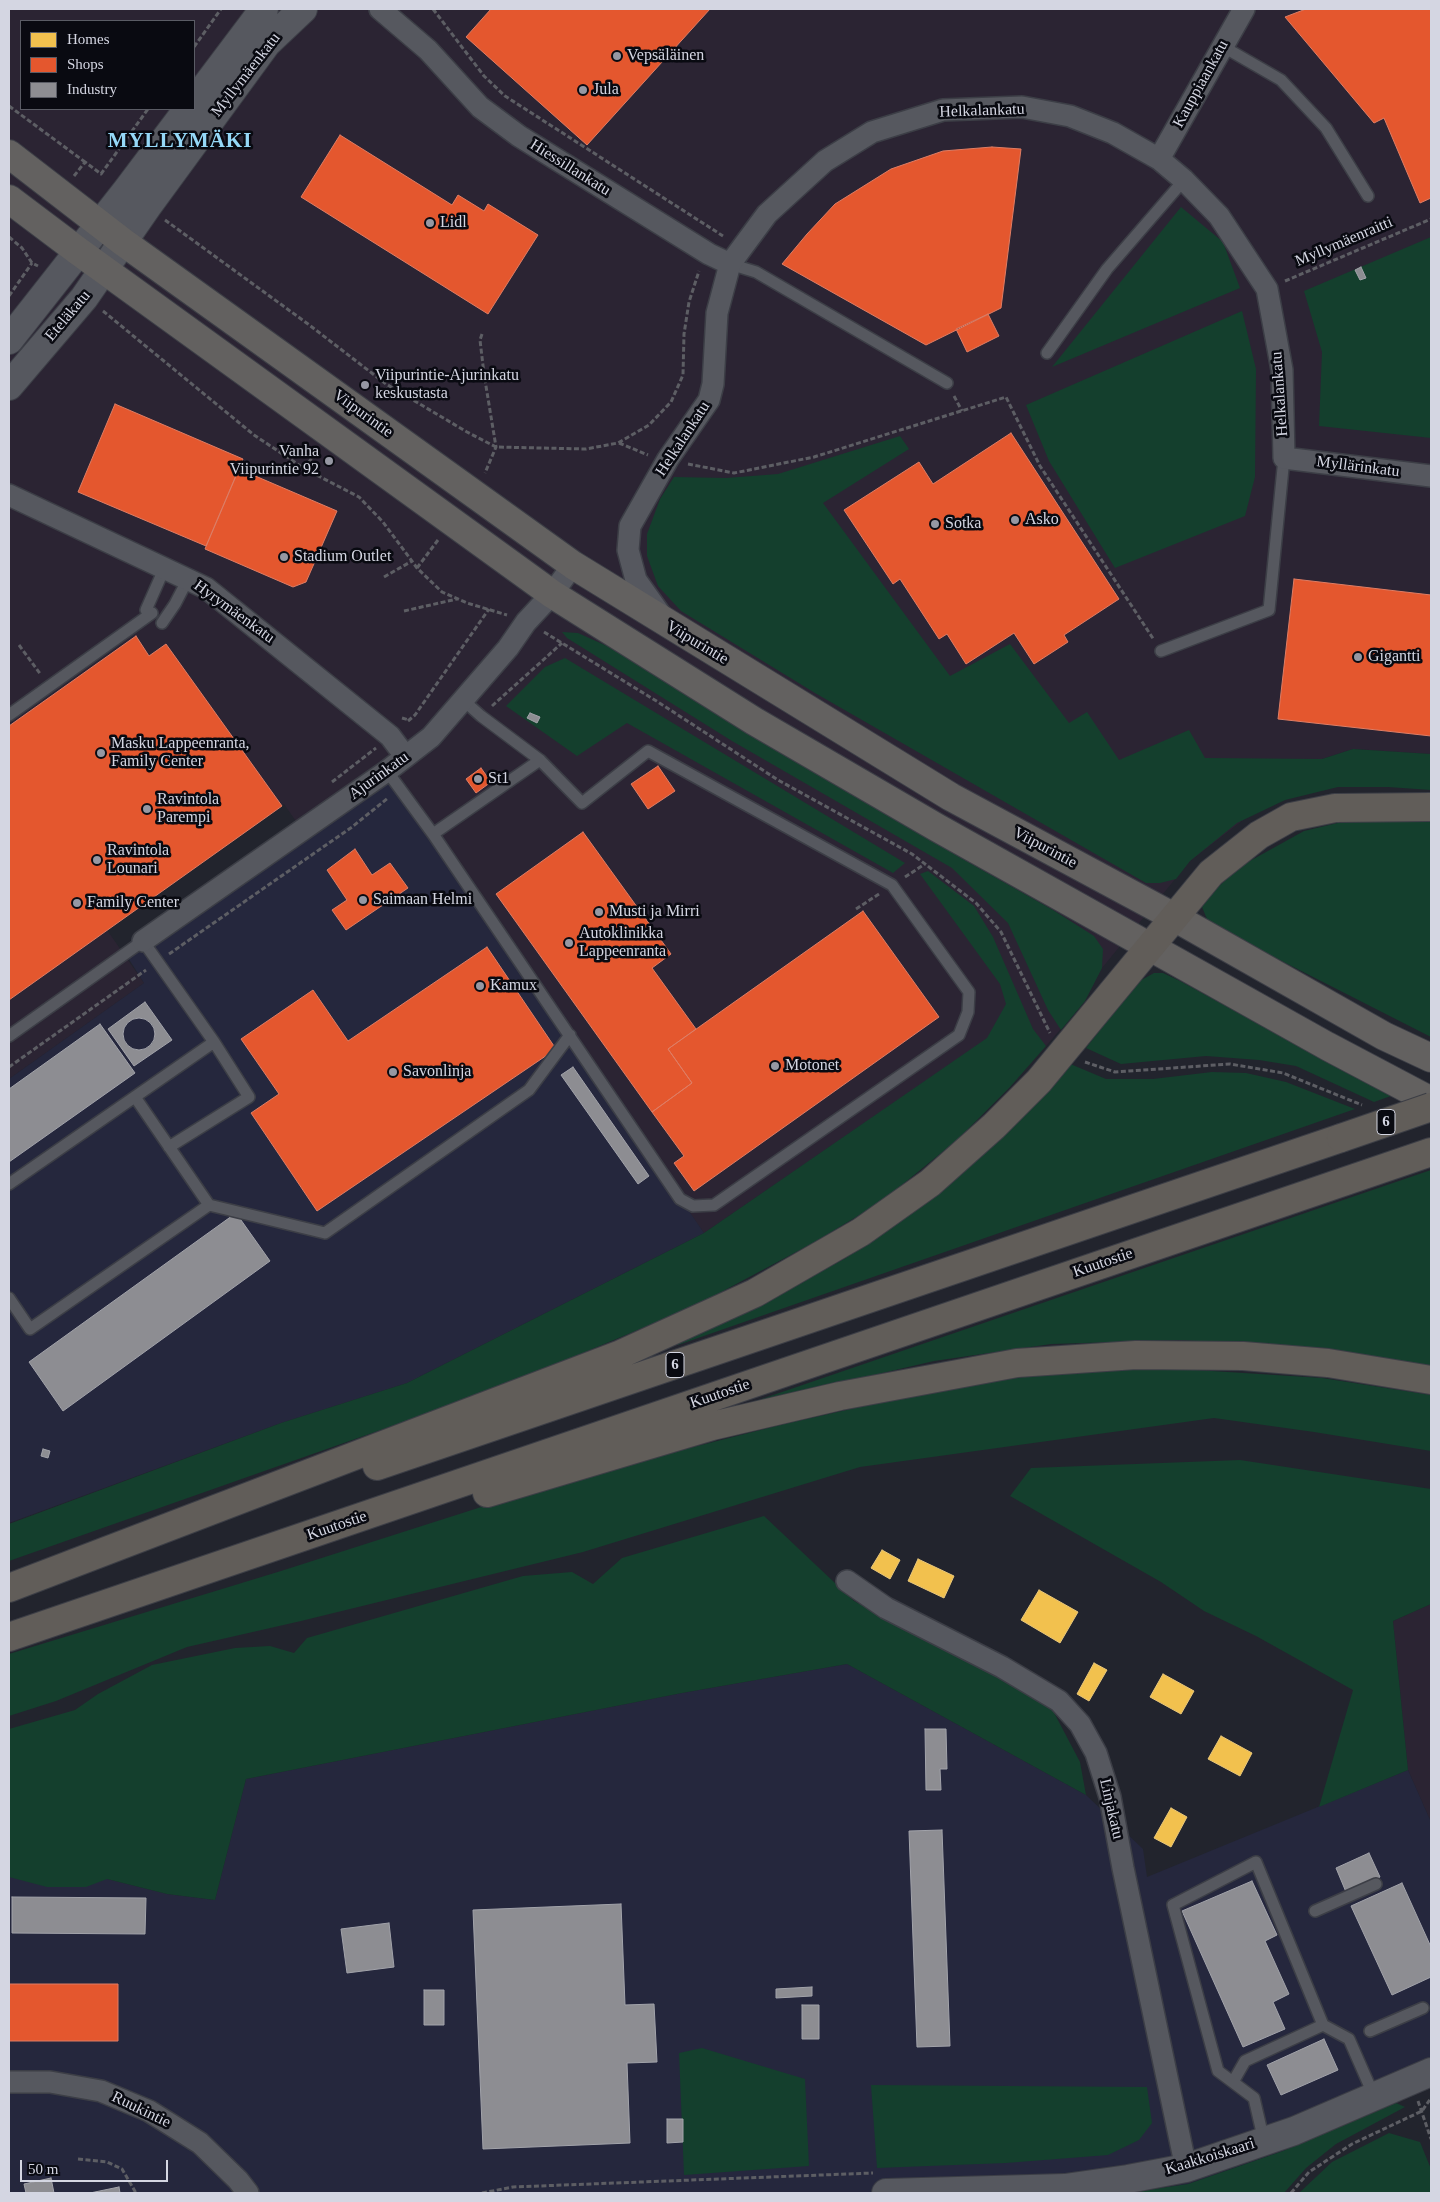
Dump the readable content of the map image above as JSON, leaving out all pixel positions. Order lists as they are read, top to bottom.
{
  "streets": {
    "highway": ["6", "Kuutostie"],
    "main road": [
      "Myllymäenkatu",
      "Eteläkatu",
      "Viipurintie",
      "Kaakkoiskaari"
    ],
    "street": [
      "Kauppiaankatu",
      "Helkalankatu",
      "Hiessillankatu",
      "Myllärinkatu",
      "Hyrymäenkatu",
      "Ajurinkatu",
      "Linjakatu",
      "Ruukintie"
    ],
    "path": ["Myllymäenraitti"]
  },
  "crossings": [
    ["Myllymäenkatu", "Eteläkatu"],
    ["Myllymäenkatu", "Viipurintie"],
    ["Kauppiaankatu", "Helkalankatu"],
    ["Helkalankatu", "Hiessillankatu"],
    ["Helkalankatu", "Myllymäenraitti"],
    ["Helkalankatu", "Viipurintie"],
    ["Helkalankatu", "Myllärinkatu"],
    ["Eteläkatu", "Viipurintie"],
    ["Viipurintie", "Ajurinkatu"],
    ["Hyrymäenkatu", "Ajurinkatu"],
    ["Linjakatu", "Kaakkoiskaari"]
  ],
  "districts": ["MYLLYMÄKI"],
  "places": [
    "Vepsäläinen",
    "Jula",
    "Lidl",
    "Viipurintie-Ajurinkatu keskustasta",
    "Vanha Viipurintie 92",
    "Asko",
    "Sotka",
    "Stadium Outlet",
    "Gigantti",
    "Masku Lappeenranta, Family Center",
    "St1",
    "Ravintola Parempi",
    "Ravintola Lounari",
    "Saimaan Helmi",
    "Family Center",
    "Musti ja Mirri",
    "Autoklinikka Lappeenranta",
    "Kamux",
    "Motonet",
    "Savonlinja"
  ],
  "legend": ["Homes", "Shops", "Industry"],
  "scale_bar": "50 m"
}
